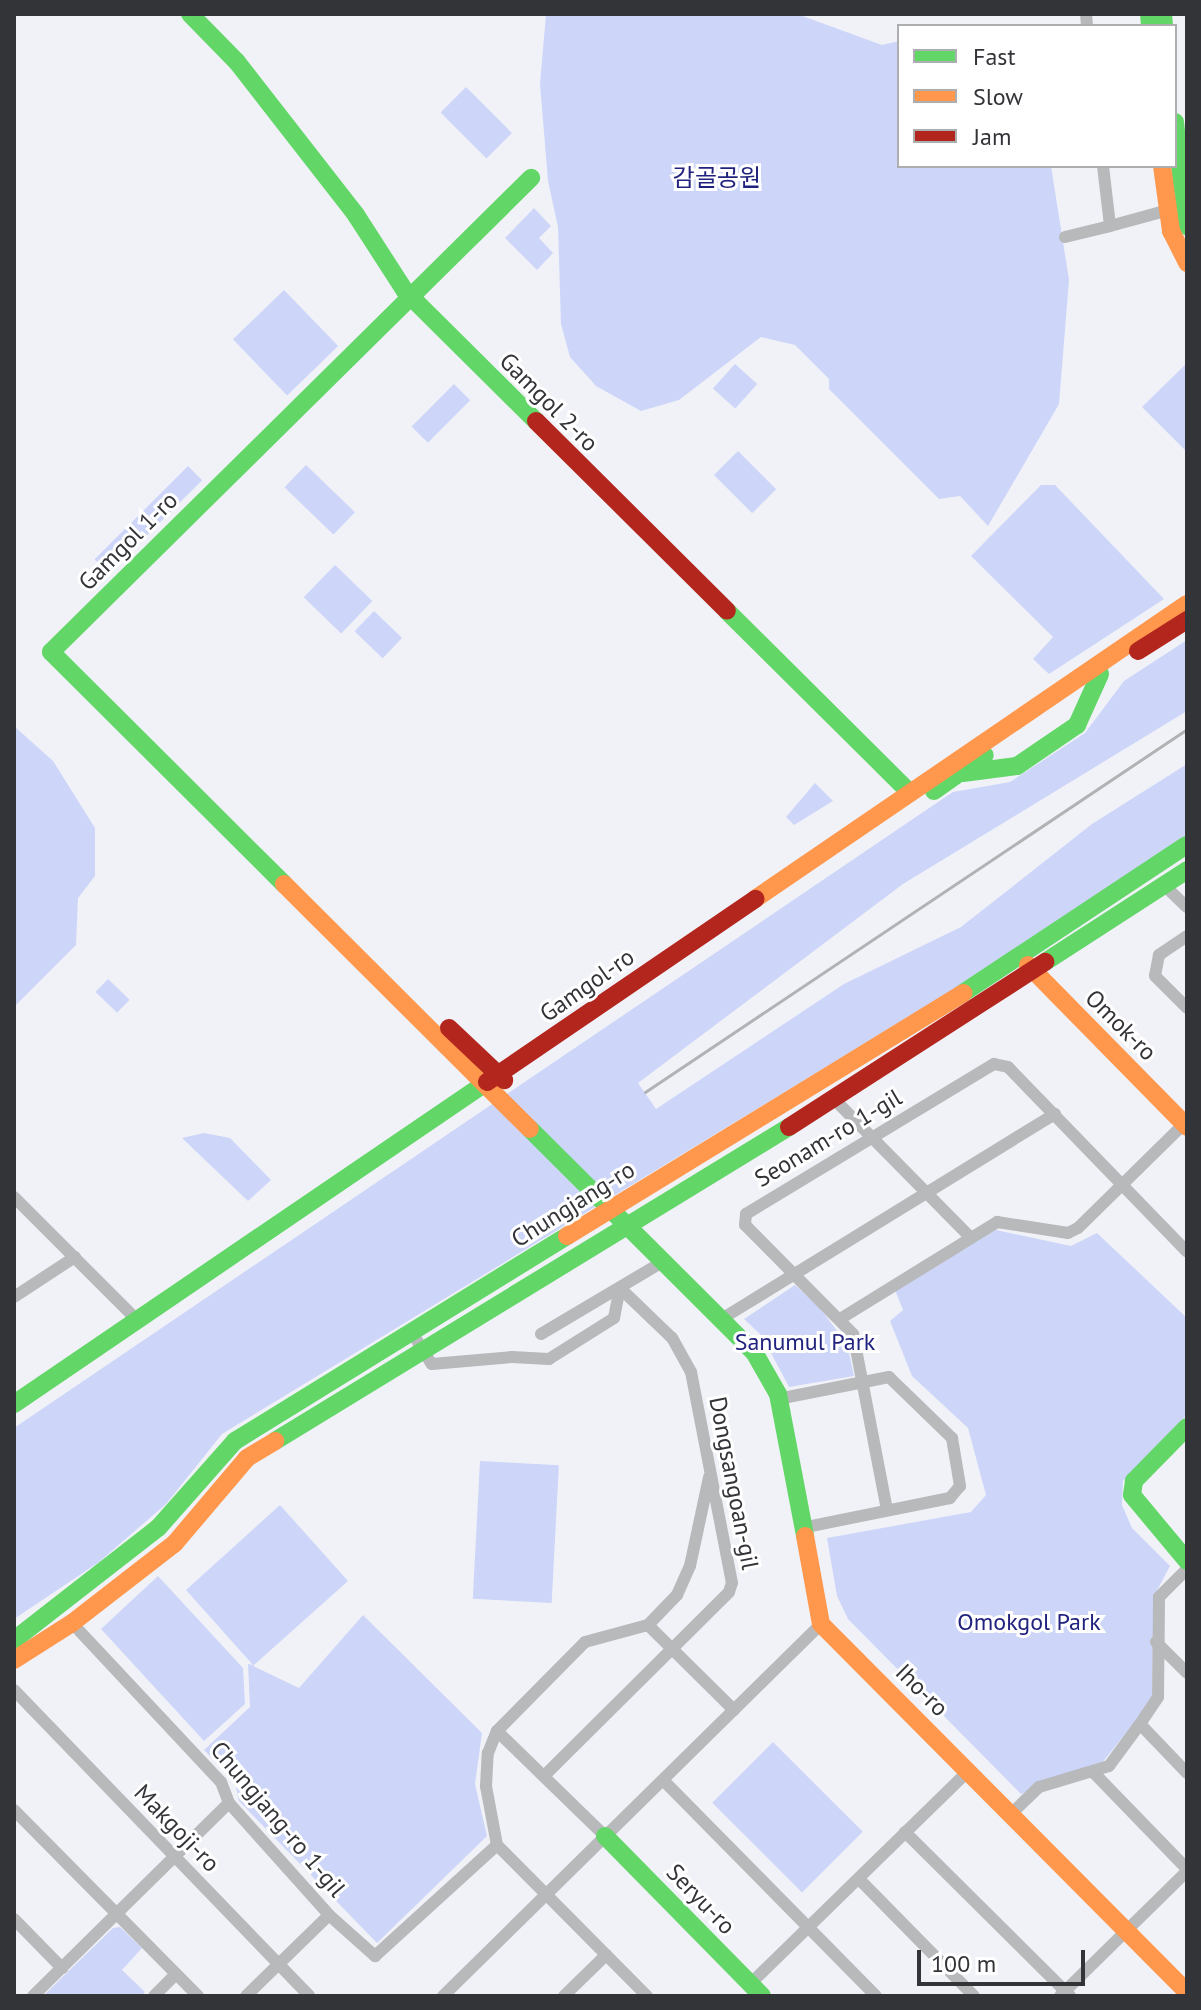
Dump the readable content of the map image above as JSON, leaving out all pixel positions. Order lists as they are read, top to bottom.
{
  "streets": {
    "street": [
      "Gamgol 2-ro",
      "Gamgol 1-ro",
      "Gamgol-ro",
      "Omok-ro",
      "Seonam-ro 1-gil",
      "Chungjang-ro",
      "Dongsangoan-gil",
      "Iho-ro",
      "Chungjang-ro 1-gil",
      "Makgoji-ro",
      "Seryu-ro"
    ]
  },
  "crossings": [
    ["Gamgol 2-ro", "Gamgol 1-ro"],
    ["Gamgol 2-ro", "Gamgol-ro"],
    ["Omok-ro", "Chungjang-ro"],
    ["Chungjang-ro", "Chungjang-ro 1-gil"]
  ],
  "parks": ["감골공원", "Sanumul Park", "Omokgol Park"],
  "legend": ["Fast", "Slow", "Jam"],
  "scale_bar": "100 m"
}
